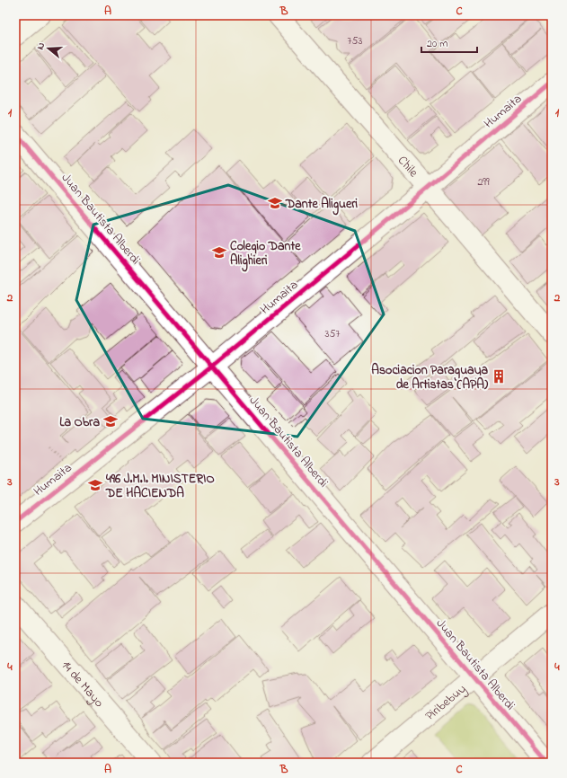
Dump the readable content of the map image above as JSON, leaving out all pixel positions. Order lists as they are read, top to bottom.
{
  "streets": {
    "street": [
      "Humaita",
      "Chile",
      "Juan Bautista Alberdi",
      "14 de Mayo",
      "Piribebuy"
    ]
  },
  "crossings": [
    ["Humaita", "Chile"],
    ["Humaita", "Juan Bautista Alberdi"],
    ["Juan Bautista Alberdi", "Piribebuy"]
  ],
  "places": {
    "school or university": [
      "Dante Aligueri",
      "Colegio Dante Alighieri",
      "La Obra",
      "496 J.M.I. MINISTERIO DE HACIENDA"
    ],
    "building": ["Asociacion Paraguaya de Artistas (APA)"]
  },
  "house_numbers": ["753", "299", "357"],
  "scale_bar": "20 m",
  "north": "left",
  "grid": {
    "columns": ["A", "B", "C"],
    "rows": [
      "1",
      "2",
      "3",
      "4"
    ]
  }
}
